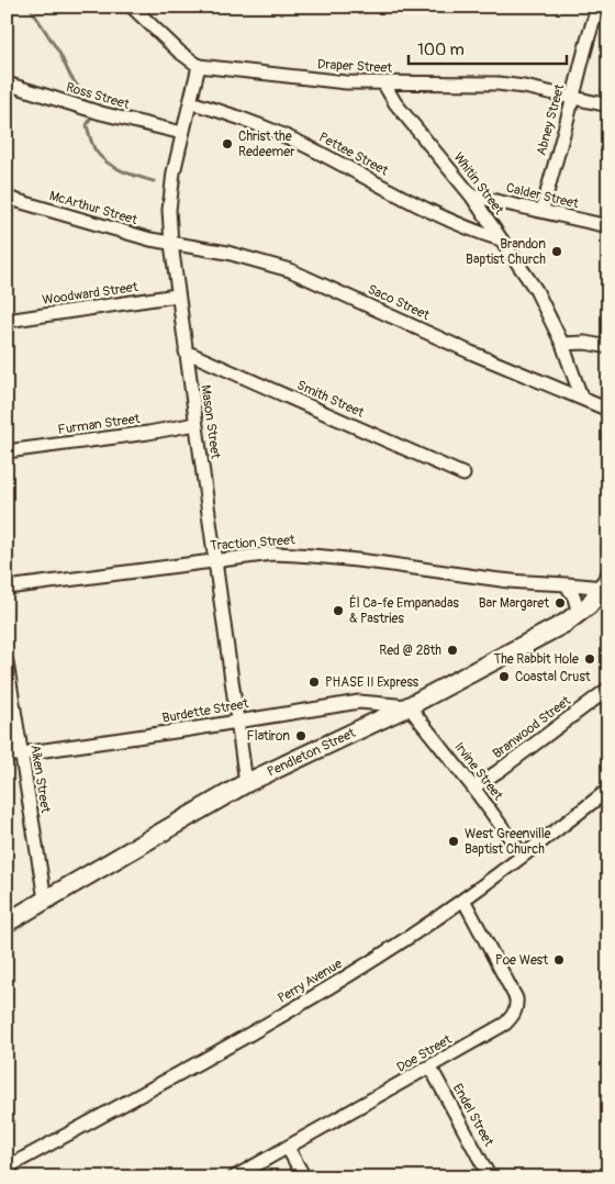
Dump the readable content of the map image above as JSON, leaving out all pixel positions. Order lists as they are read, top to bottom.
{
  "streets": {
    "main road": ["Pendleton Street"],
    "street": [
      "Draper Street",
      "Ross Street",
      "Abney Street",
      "Pettee Street",
      "Whitin Street",
      "Calder Street",
      "McArthur Street",
      "Woodward Street",
      "Saco Street",
      "Smith Street",
      "Mason Street",
      "Furman Street",
      "Traction Street",
      "Burdette Street",
      "Branwood Street",
      "Irvine Street",
      "Aiken Street",
      "Perry Avenue",
      "Doe Street",
      "Endel Street"
    ]
  },
  "crossings": [
    ["Draper Street", "Abney Street"],
    ["Draper Street", "Whitin Street"],
    ["Draper Street", "Mason Street"],
    ["Ross Street", "Mason Street"],
    ["Abney Street", "Calder Street"],
    ["Pettee Street", "Whitin Street"],
    ["Pettee Street", "Mason Street"],
    ["Whitin Street", "Calder Street"],
    ["Whitin Street", "Saco Street"],
    ["McArthur Street", "Saco Street"],
    ["McArthur Street", "Mason Street"],
    ["Woodward Street", "Mason Street"],
    ["Saco Street", "Mason Street"],
    ["Smith Street", "Mason Street"],
    ["Mason Street", "Furman Street"],
    ["Mason Street", "Traction Street"],
    ["Mason Street", "Burdette Street"],
    ["Mason Street", "Pendleton Street"],
    ["Traction Street", "Pendleton Street"],
    ["Burdette Street", "Pendleton Street"],
    ["Burdette Street", "Irvine Street"],
    ["Burdette Street", "Aiken Street"],
    ["Branwood Street", "Irvine Street"],
    ["Pendleton Street", "Irvine Street"],
    ["Pendleton Street", "Aiken Street"],
    ["Irvine Street", "Perry Avenue"],
    ["Perry Avenue", "Doe Street"],
    ["Doe Street", "Endel Street"]
  ],
  "places": [
    "Christ the Redeemer",
    "Brandon Baptist Church",
    "Bar Margaret",
    "Él Ca-fe Empanadas & Pastries",
    "Red @ 28th",
    "The Rabbit Hole",
    "Coastal Crust",
    "PHASE II Express",
    "Flatiron",
    "West Greenville Baptist Church",
    "Poe West"
  ],
  "scale_bar": "100 m"
}
